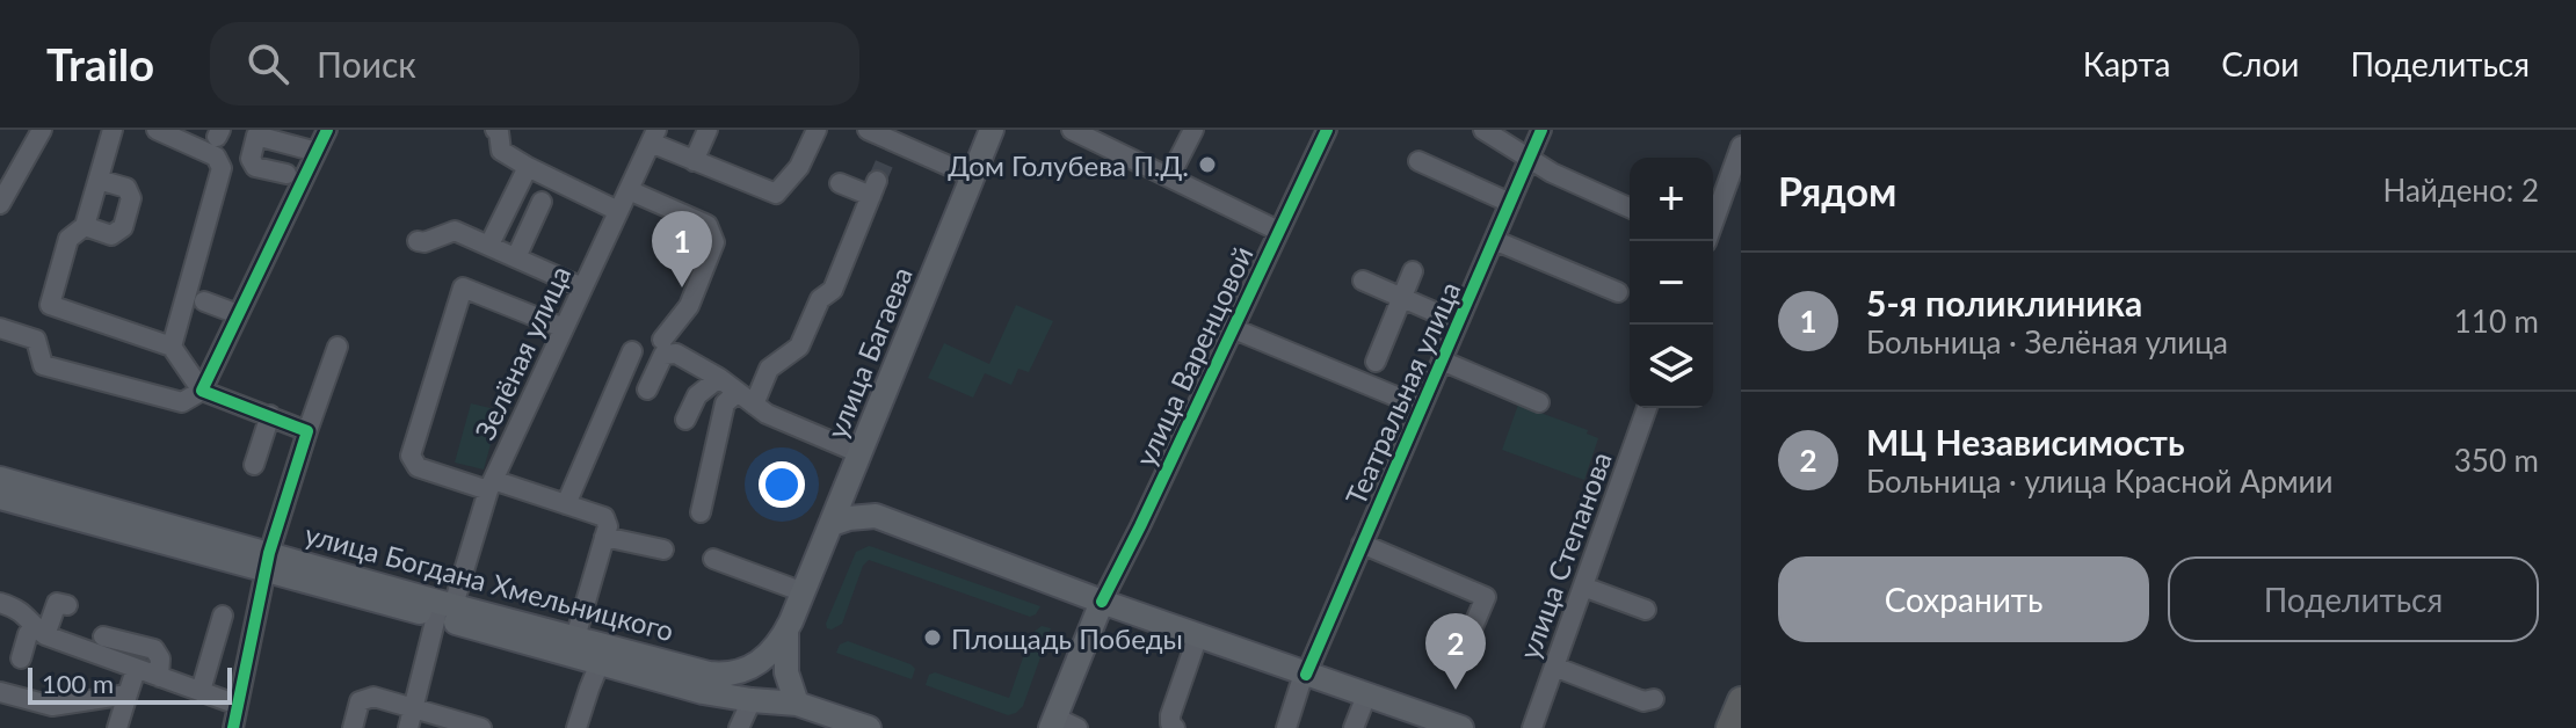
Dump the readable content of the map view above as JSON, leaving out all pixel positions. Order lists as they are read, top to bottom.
{
  "streets": {
    "main road": ["улица Багаева", "улица Варенцовой", "улица Богдана Хмельницкого"],
    "street": ["Зелёная улица", "Театральная улица", "улица Степанова"]
  },
  "crossings": [
    ["Зелёная улица", "улица Богдана Хмельницкого"],
    ["улица Багаева", "улица Богдана Хмельницкого"]
  ],
  "places": ["Дом Голубева П.Д.", "Площадь Победы"],
  "scale_bar": "100 m",
  "page": {
    "header": "Trailo",
    "search": "Поиск",
    "nav": ["Карта", "Слои", "Поделиться"],
    "heading": ["Рядом", "Найдено: 2"],
    "map_buttons": ["+", "−"],
    "pins": ["1", "2"],
    "list": [
      {
        "mark": "1",
        "name": "5-я поликлиника",
        "note": "Больница · Зелёная улица",
        "value": "110 m"
      },
      {
        "mark": "2",
        "name": "МЦ Независимость",
        "note": "Больница · улица Красной Армии",
        "value": "350 m"
      }
    ],
    "buttons": ["Сохранить", "Поделиться"],
    "scale": "100 m"
  }
}
